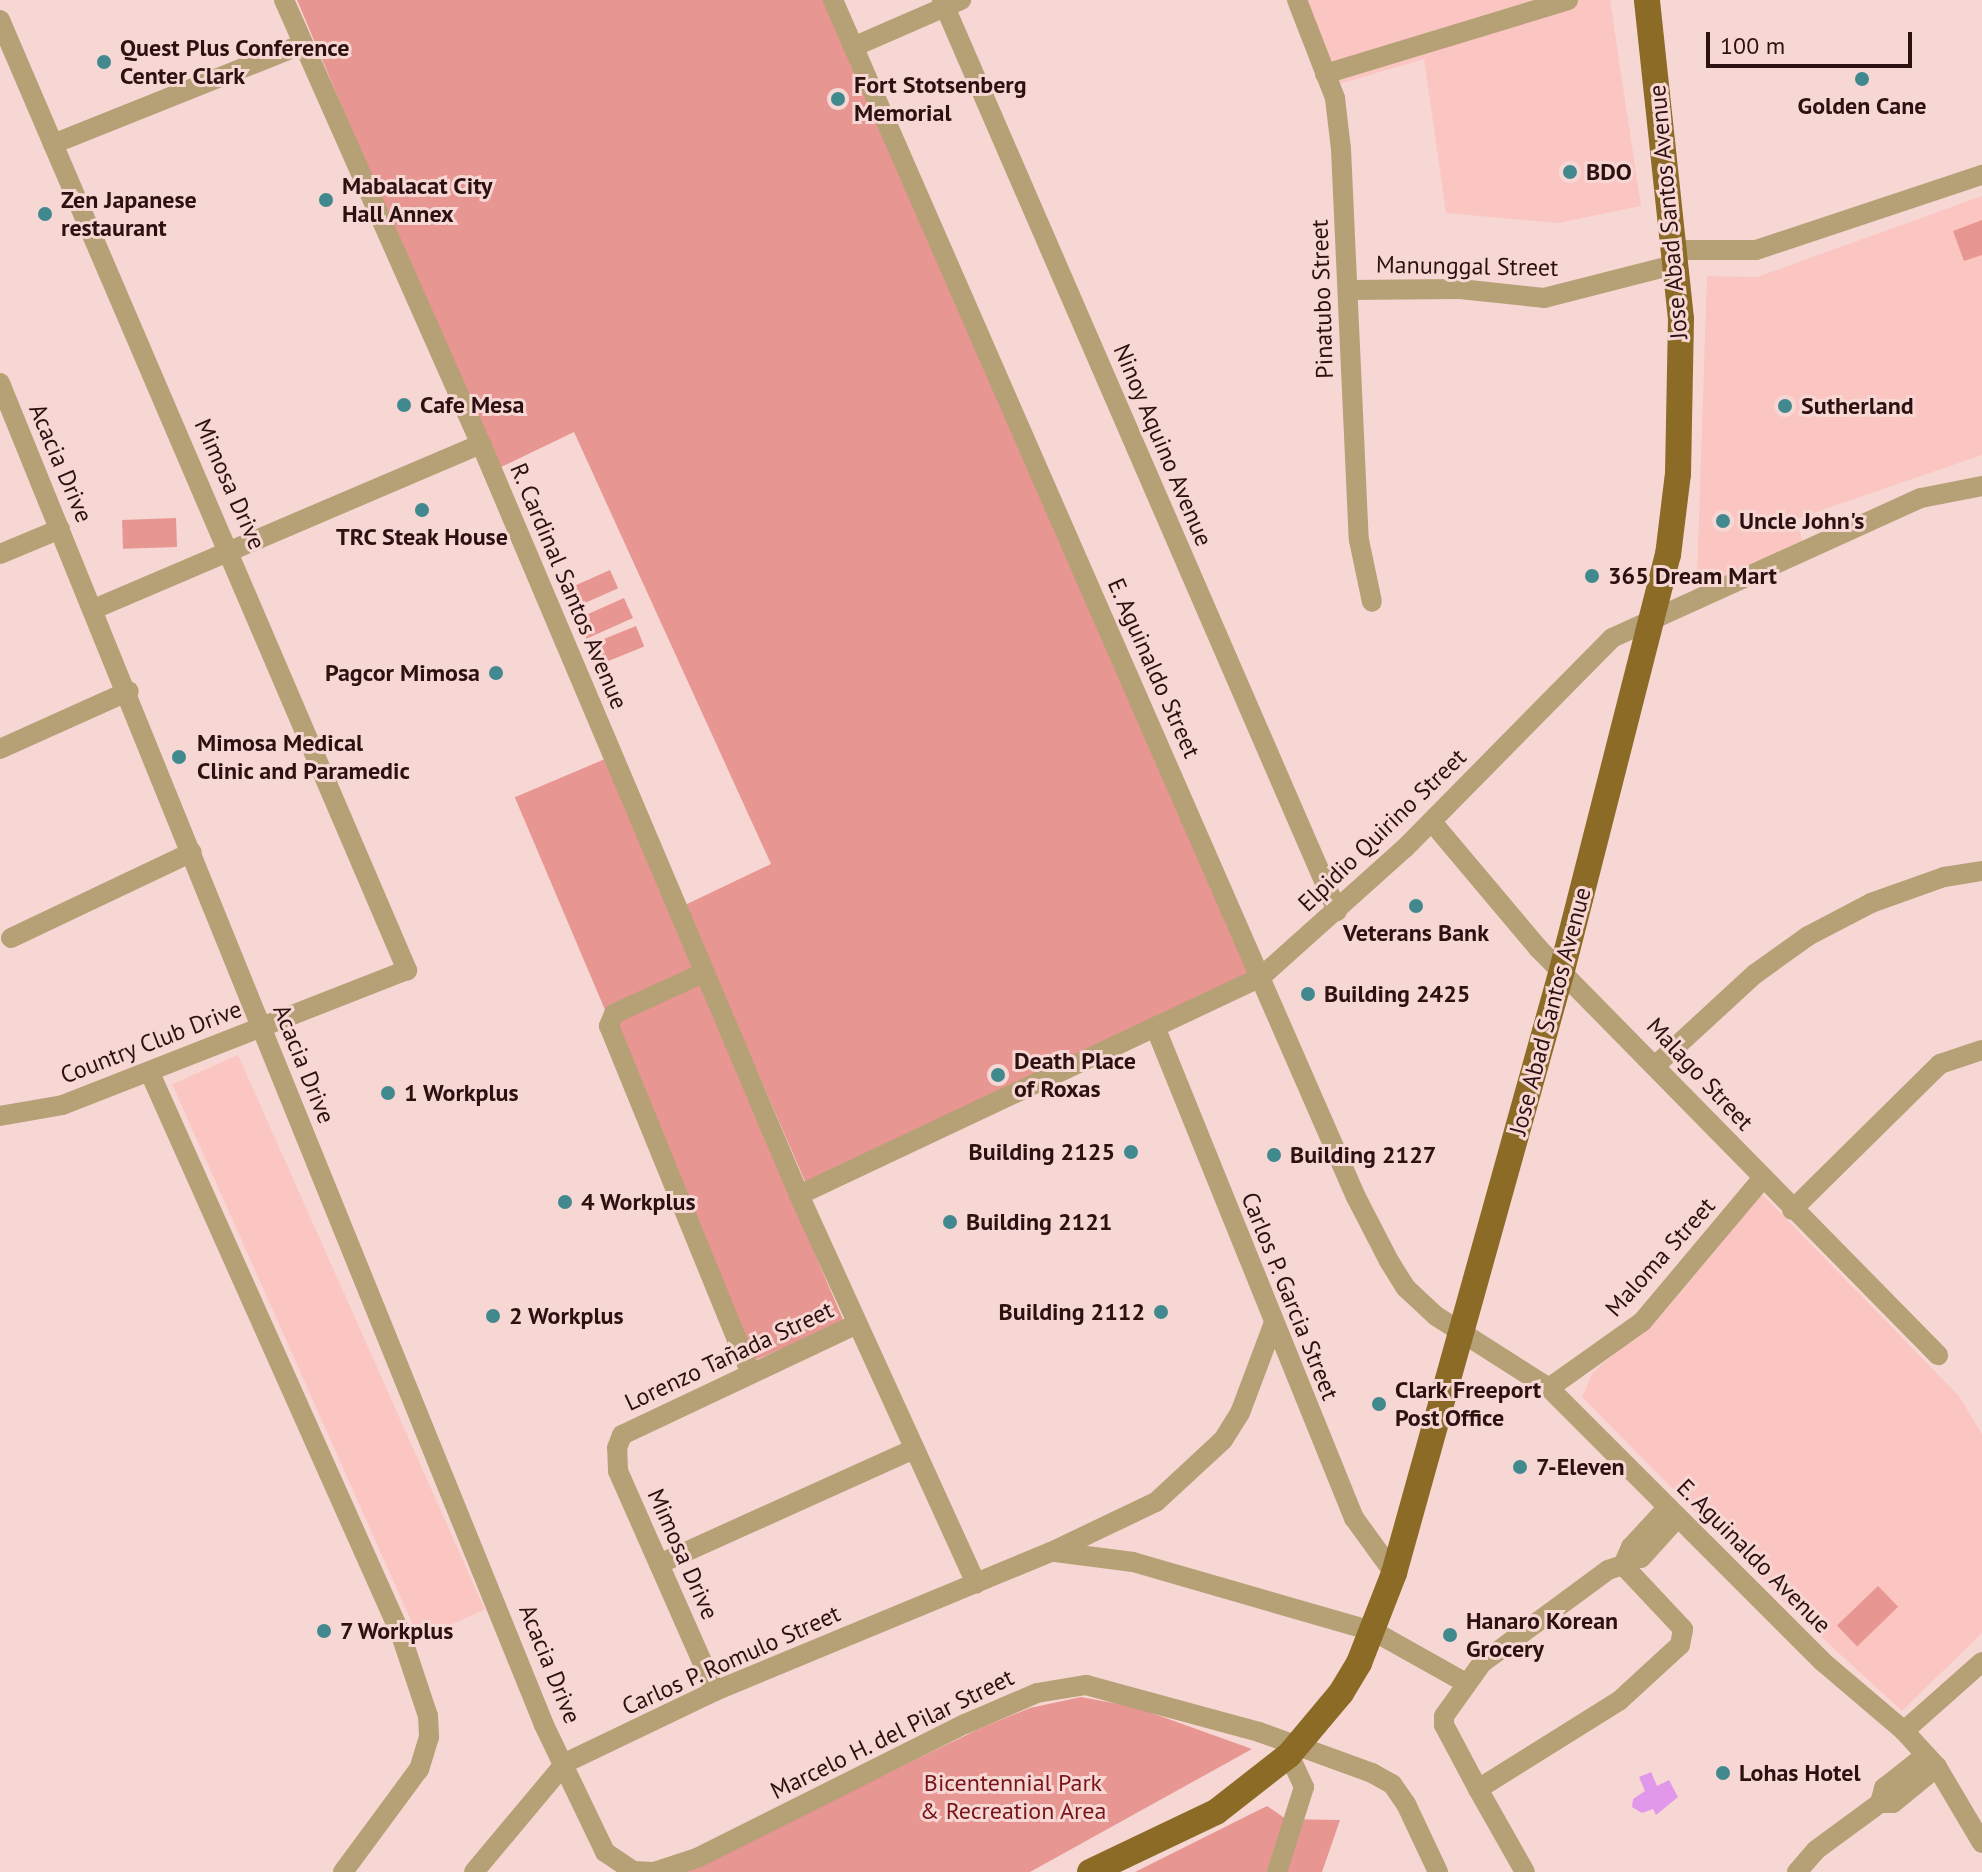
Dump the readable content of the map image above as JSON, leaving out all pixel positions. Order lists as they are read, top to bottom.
{
  "streets": {
    "main road": ["Jose Abad Santos Avenue"],
    "street": [
      "Manunggal Street",
      "Pinatubo Street",
      "Ninoy Aquino Avenue",
      "Acacia Drive",
      "Mimosa Drive",
      "R. Cardinal Santos Avenue",
      "E. Aguinaldo Street",
      "Elpidio Quirino Street",
      "Country Club Drive",
      "Malago Street",
      "Maloma Street",
      "Carlos P. Garcia Street",
      "Lorenzo Tañada Street",
      "E. Aguinaldo Avenue",
      "Carlos P. Romulo Street",
      "Marcelo H. del Pilar Street"
    ]
  },
  "crossings": [
    ["Jose Abad Santos Avenue", "Manunggal Street"],
    ["Jose Abad Santos Avenue", "E. Aguinaldo Street"],
    ["Jose Abad Santos Avenue", "Elpidio Quirino Street"],
    ["Jose Abad Santos Avenue", "Malago Street"],
    ["Jose Abad Santos Avenue", "Carlos P. Garcia Street"],
    ["Jose Abad Santos Avenue", "E. Aguinaldo Avenue"],
    ["Jose Abad Santos Avenue", "Marcelo H. del Pilar Street"],
    ["Manunggal Street", "Pinatubo Street"],
    ["Ninoy Aquino Avenue", "Elpidio Quirino Street"],
    ["Acacia Drive", "Country Club Drive"],
    ["Acacia Drive", "Carlos P. Romulo Street"],
    ["Acacia Drive", "Marcelo H. del Pilar Street"],
    ["Mimosa Drive", "Country Club Drive"],
    ["Mimosa Drive", "Lorenzo Tañada Street"],
    ["Mimosa Drive", "Carlos P. Romulo Street"],
    ["R. Cardinal Santos Avenue", "Elpidio Quirino Street"],
    ["R. Cardinal Santos Avenue", "Lorenzo Tañada Street"],
    ["R. Cardinal Santos Avenue", "Carlos P. Romulo Street"],
    ["E. Aguinaldo Street", "Elpidio Quirino Street"],
    ["E. Aguinaldo Street", "E. Aguinaldo Avenue"],
    ["Elpidio Quirino Street", "Malago Street"],
    ["Elpidio Quirino Street", "Carlos P. Garcia Street"],
    ["Malago Street", "Maloma Street"],
    ["Maloma Street", "E. Aguinaldo Avenue"],
    ["Carlos P. Garcia Street", "Carlos P. Romulo Street"],
    ["Carlos P. Romulo Street", "Marcelo H. del Pilar Street"]
  ],
  "parks": ["Bicentennial Park & Recreation Area"],
  "places": [
    "Quest Plus Conference Center Clark",
    "Golden Cane",
    "Fort Stotsenberg Memorial",
    "BDO",
    "Mabalacat City Hall Annex",
    "Zen Japanese restaurant",
    "Cafe Mesa",
    "Sutherland",
    "TRC Steak House",
    "Uncle John's",
    "365 Dream Mart",
    "Pagcor Mimosa",
    "Mimosa Medical Clinic and Paramedic",
    "Veterans Bank",
    "Building 2425",
    "Death Place of Roxas",
    "1 Workplus",
    "Building 2125",
    "Building 2127",
    "4 Workplus",
    "Building 2121",
    "Building 2112",
    "2 Workplus",
    "Clark Freeport Post Office",
    "7-Eleven",
    "7 Workplus",
    "Hanaro Korean Grocery",
    "Lohas Hotel"
  ],
  "scale_bar": "100 m"
}
